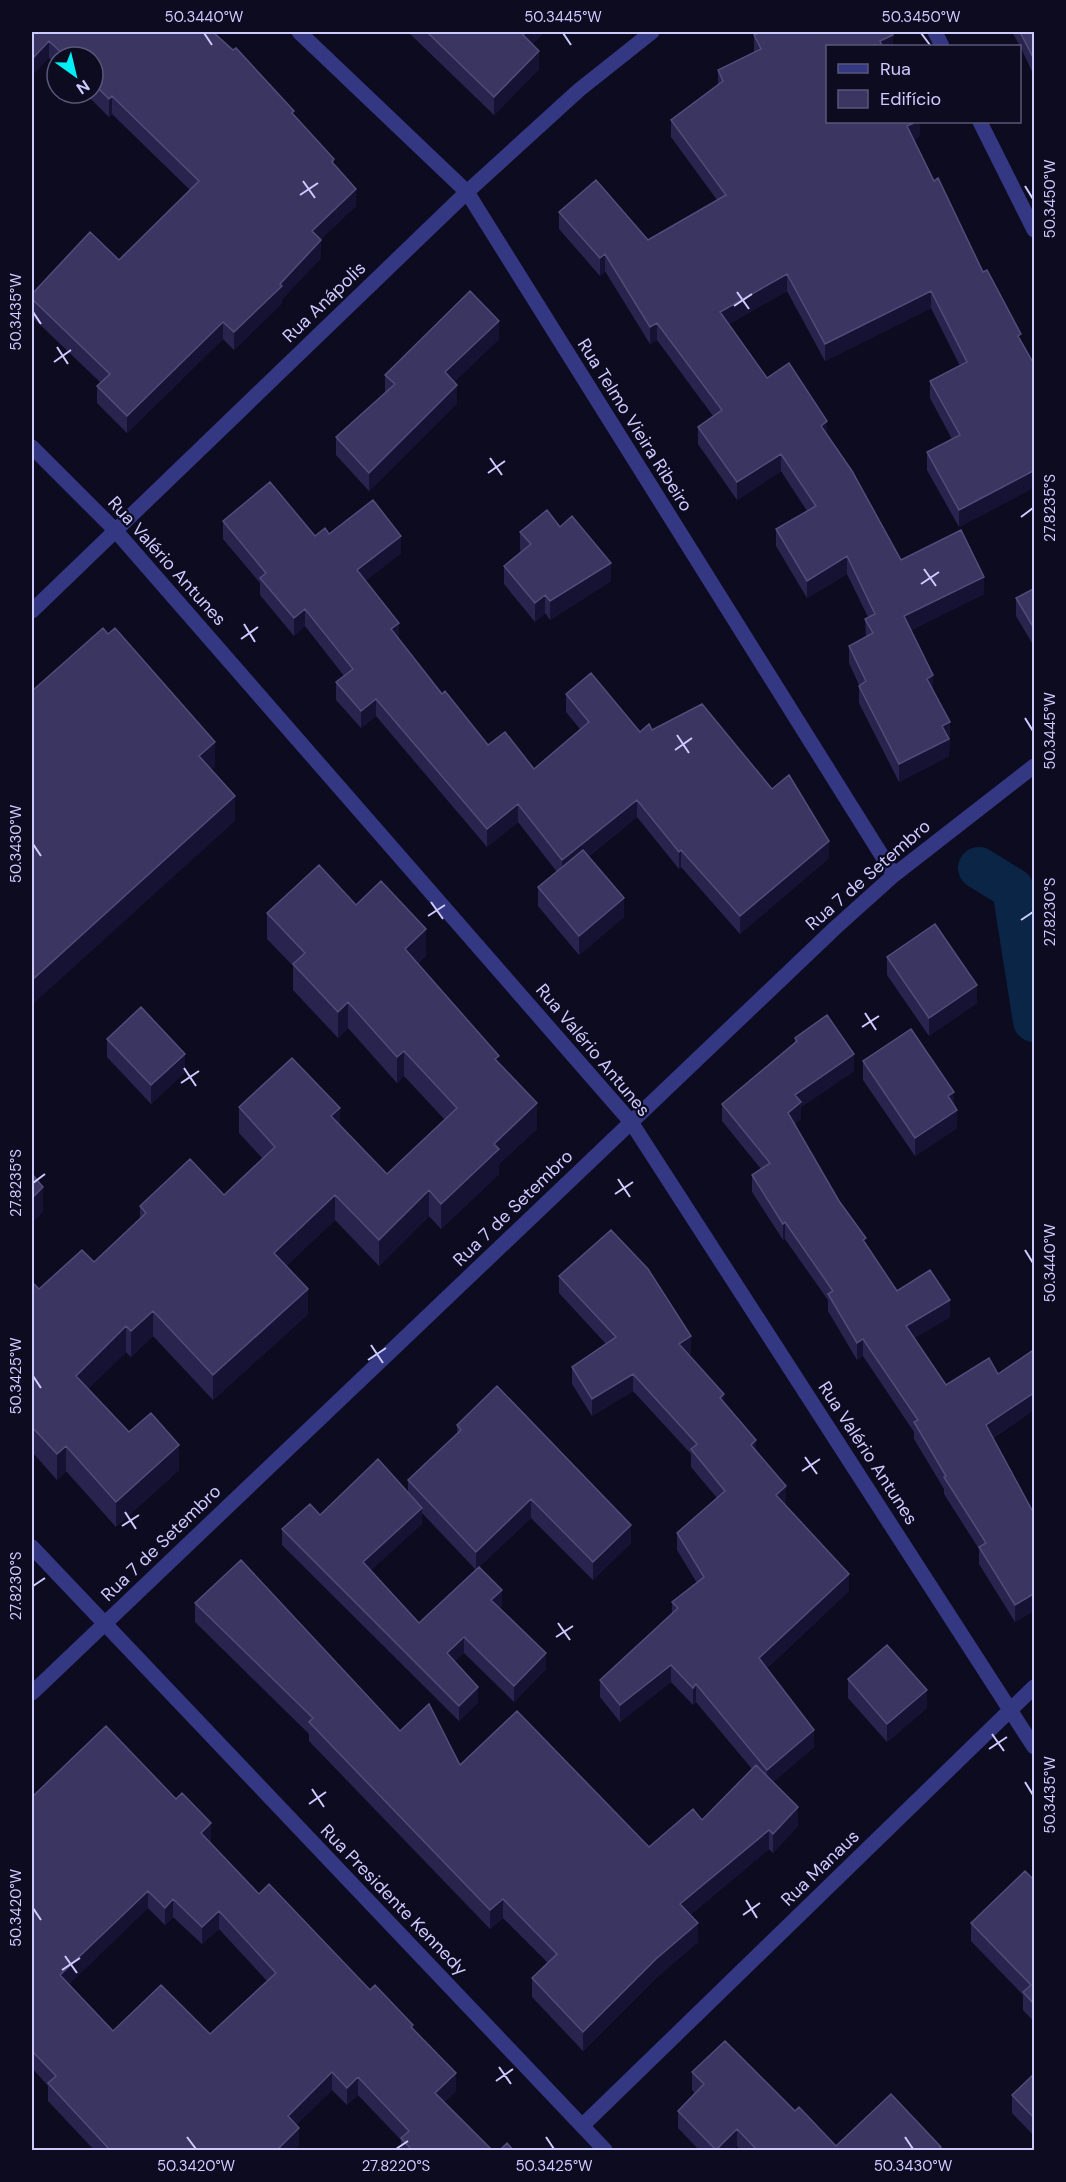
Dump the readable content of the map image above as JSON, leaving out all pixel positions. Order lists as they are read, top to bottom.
{
  "streets": {
    "street": [
      "Rua Anápolis",
      "Rua Telmo Vieira Ribeiro",
      "Rua Valério Antunes",
      "Rua 7 de Setembro",
      "Rua Manaus",
      "Rua Presidente Kennedy"
    ]
  },
  "crossings": [
    ["Rua Anápolis", "Rua Telmo Vieira Ribeiro"],
    ["Rua Anápolis", "Rua Valério Antunes"],
    ["Rua Telmo Vieira Ribeiro", "Rua 7 de Setembro"],
    ["Rua Valério Antunes", "Rua 7 de Setembro"],
    ["Rua Valério Antunes", "Rua Manaus"],
    ["Rua 7 de Setembro", "Rua Presidente Kennedy"],
    ["Rua Manaus", "Rua Presidente Kennedy"]
  ],
  "legend": ["Rua", "Edifício"],
  "north": "bottom right",
  "coordinates": [
    "50.3440°W",
    "50.3445°W",
    "50.3450°W",
    "50.3435°W",
    "27.8235°S",
    "50.3430°W",
    "27.8230°S",
    "50.3425°W",
    "50.3420°W",
    "27.8220°S"
  ]
}
